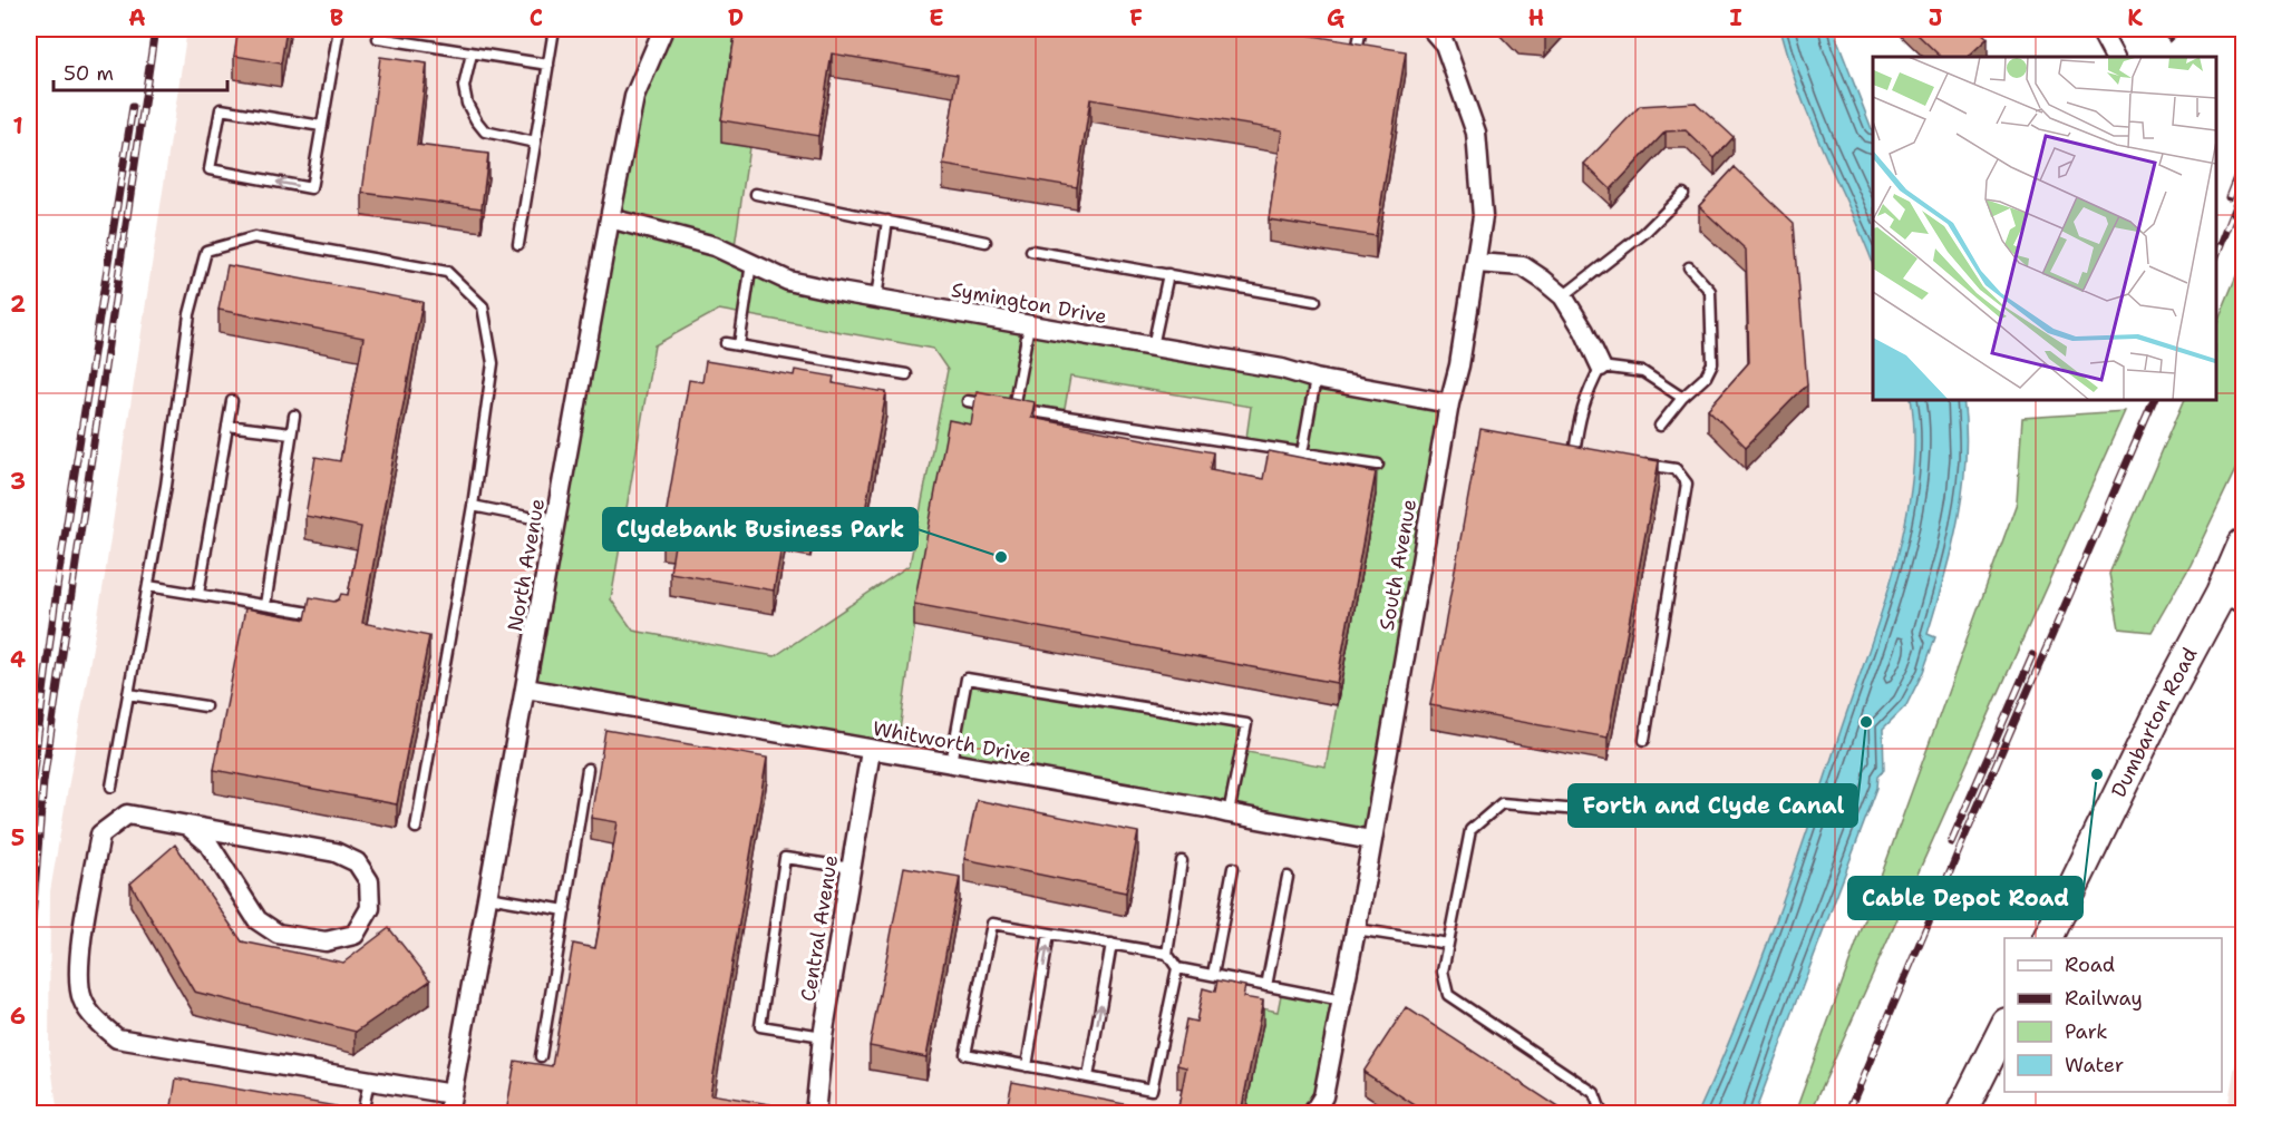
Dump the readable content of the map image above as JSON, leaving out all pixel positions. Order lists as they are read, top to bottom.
{
  "streets": {
    "main road": ["Dumbarton Road"],
    "street": [
      "Symington Drive",
      "North Avenue",
      "South Avenue",
      "Whitworth Drive",
      "Central Avenue"
    ]
  },
  "crossings": [
    ["Symington Drive", "North Avenue"],
    ["Symington Drive", "South Avenue"],
    ["North Avenue", "Whitworth Drive"],
    ["South Avenue", "Whitworth Drive"],
    ["Whitworth Drive", "Central Avenue"]
  ],
  "places": ["Clydebank Business Park", "Forth and Clyde Canal", "Cable Depot Road"],
  "legend": [
    "Road",
    "Railway",
    "Park",
    "Water"
  ],
  "scale_bar": "50 m",
  "grid": {
    "columns": [
      "A",
      "B",
      "C",
      "D",
      "E",
      "F",
      "G",
      "H",
      "I",
      "J",
      "K"
    ],
    "rows": [
      "1",
      "2",
      "3",
      "4",
      "5",
      "6"
    ]
  }
}
